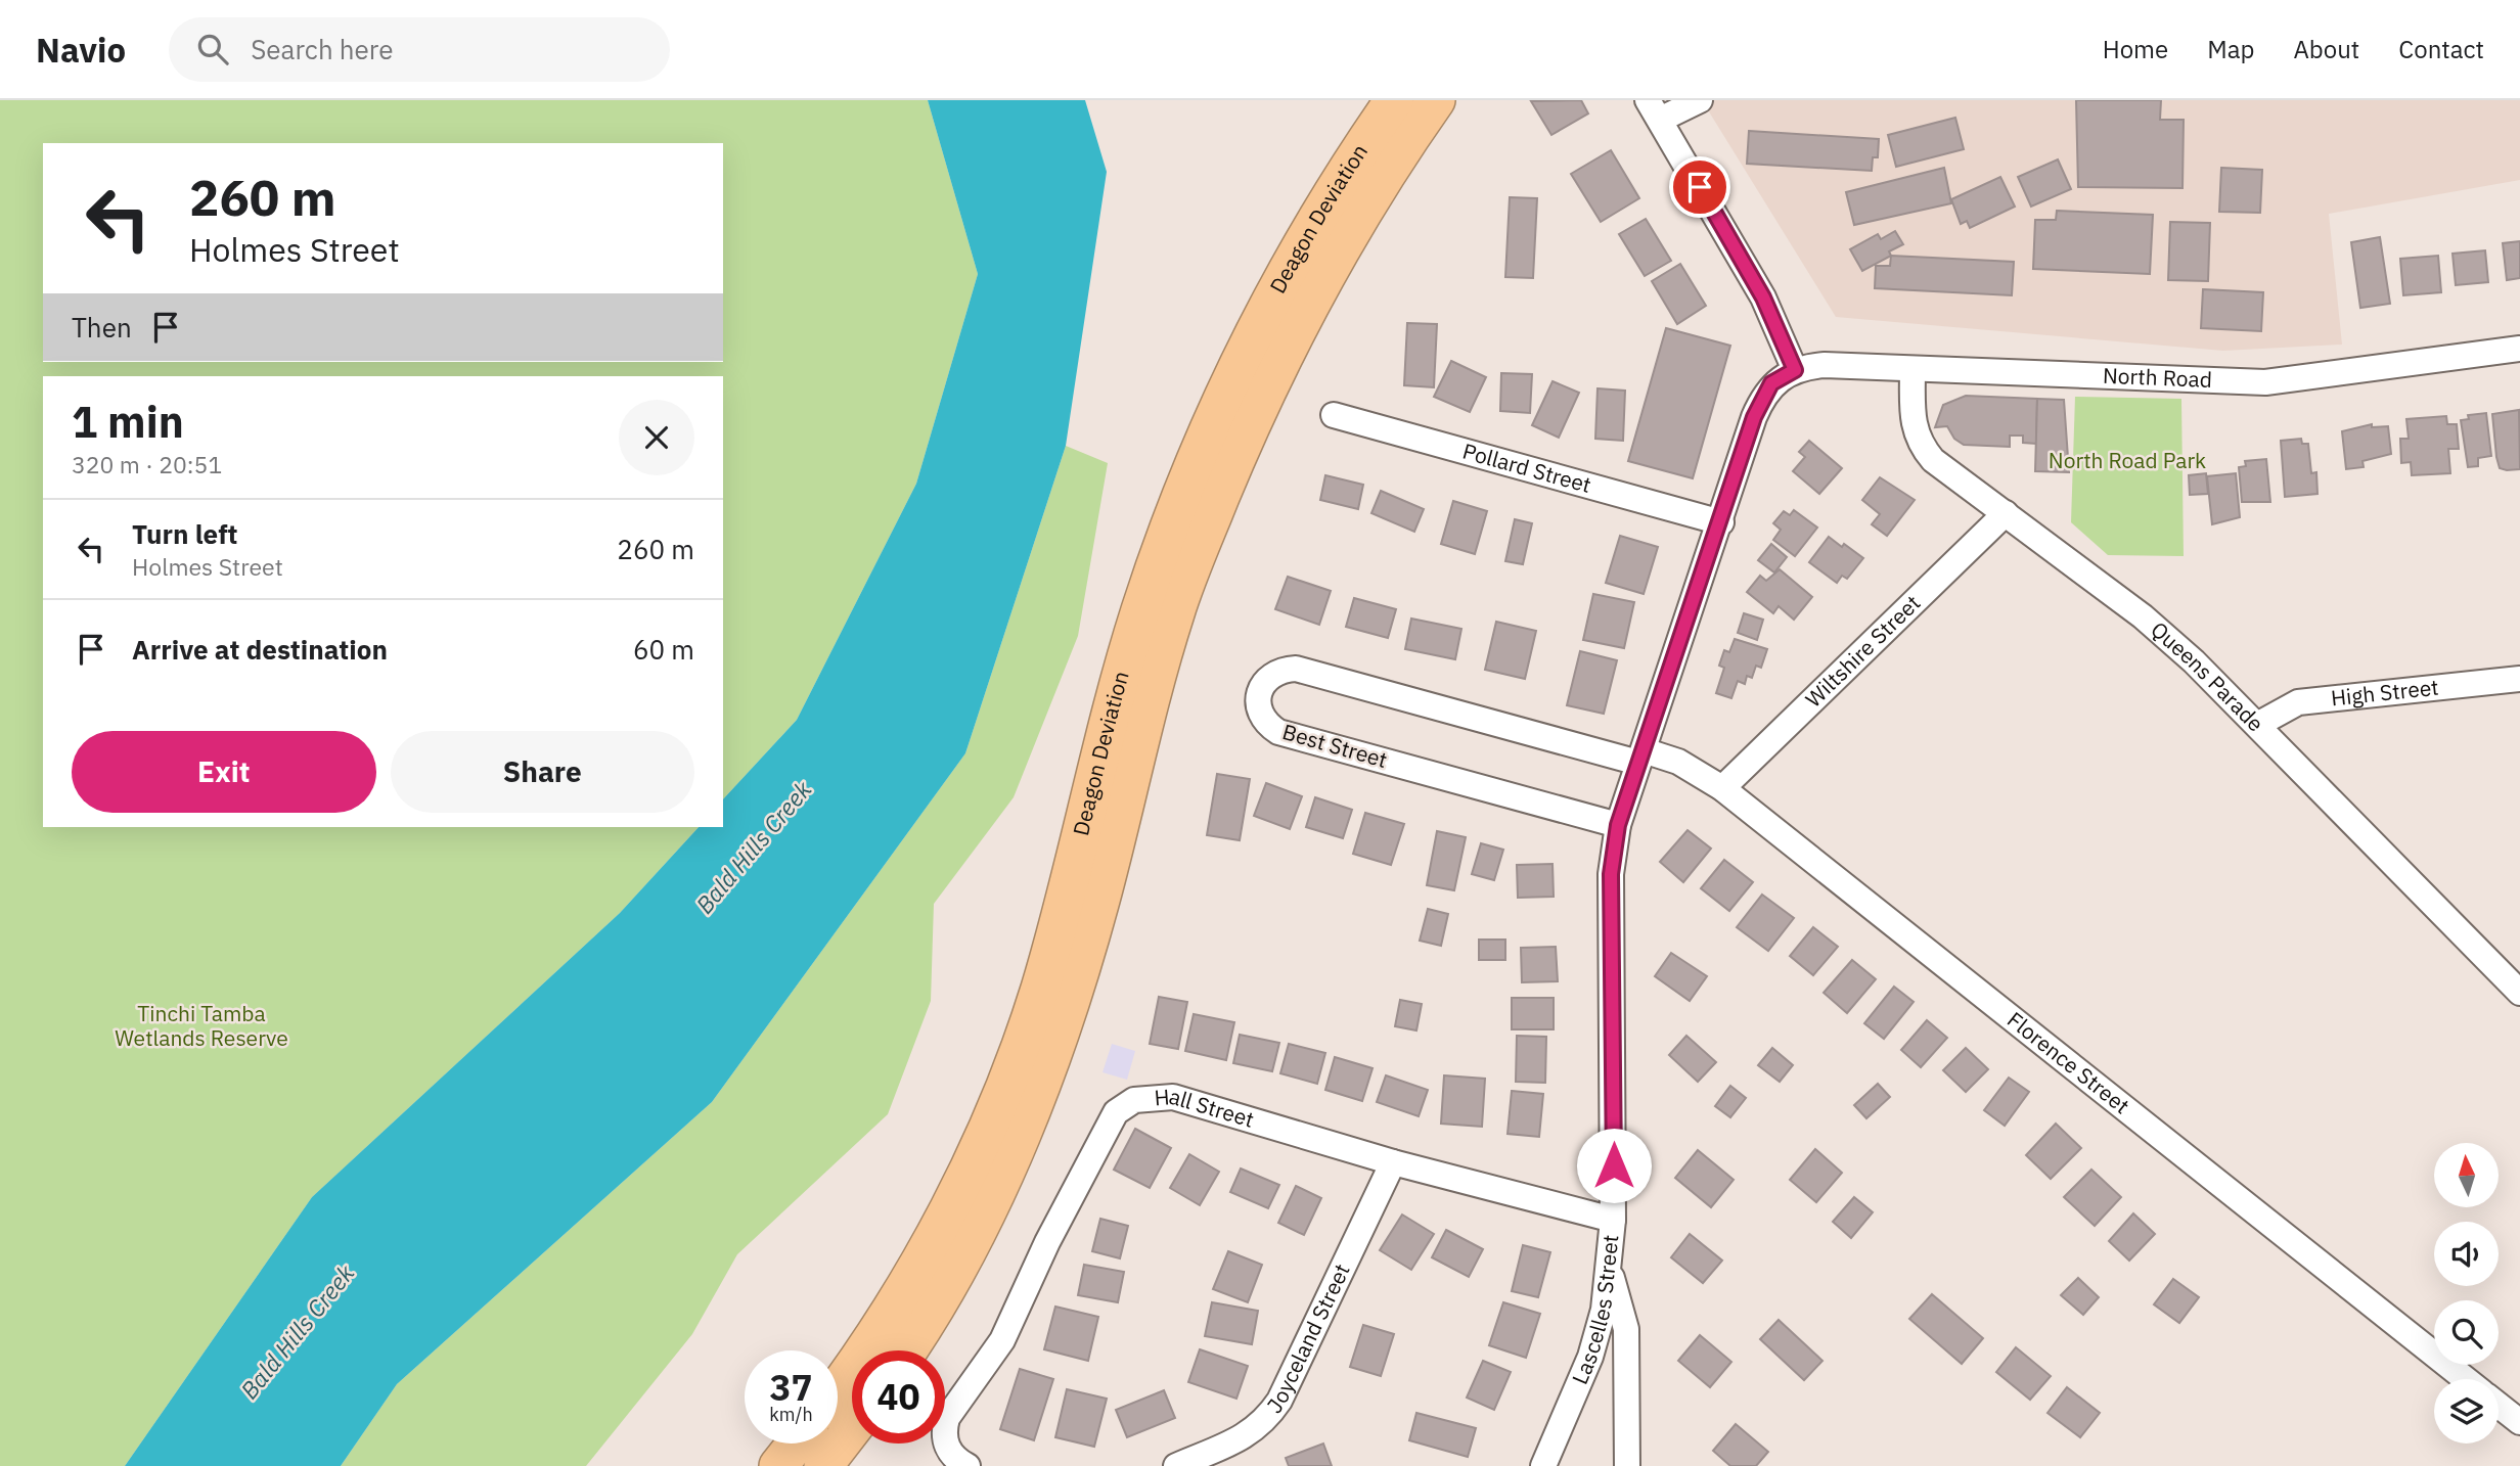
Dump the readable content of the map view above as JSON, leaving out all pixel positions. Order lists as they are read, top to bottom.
{
  "streets": {
    "highway": ["Deagon Deviation"],
    "street": [
      "North Road",
      "Pollard Street",
      "Wiltshire Street",
      "Queens Parade",
      "High Street",
      "Best Street",
      "Florence Street",
      "Hall Street",
      "Lascelles Street",
      "Joyceland Street"
    ]
  },
  "crossings": [
    ["North Road", "Queens Parade"],
    ["North Road", "Lascelles Street"],
    ["Pollard Street", "Lascelles Street"],
    ["Wiltshire Street", "Queens Parade"],
    ["Wiltshire Street", "Florence Street"],
    ["Queens Parade", "High Street"],
    ["Best Street", "Florence Street"],
    ["Best Street", "Lascelles Street"],
    ["Florence Street", "Lascelles Street"],
    ["Hall Street", "Lascelles Street"],
    ["Hall Street", "Joyceland Street"]
  ],
  "water": ["Bald Hills Creek"],
  "parks": ["North Road Park", "Tinchi Tamba Wetlands Reserve"],
  "north": "top",
  "page": {
    "header": "Navio",
    "search": "Search here",
    "nav": [
      "Home",
      "Map",
      "About",
      "Contact"
    ],
    "turn": ["260 m", "Holmes Street"],
    "then": "Then",
    "heading": ["1 min", "320 m · 20:51"],
    "list": [
      {
        "name": "Turn left",
        "note": "Holmes Street",
        "value": "260 m"
      },
      {
        "name": "Arrive at destination",
        "value": "60 m"
      }
    ],
    "buttons": ["Exit", "Share"],
    "speed": "37 km/h",
    "limit": "40"
  }
}
